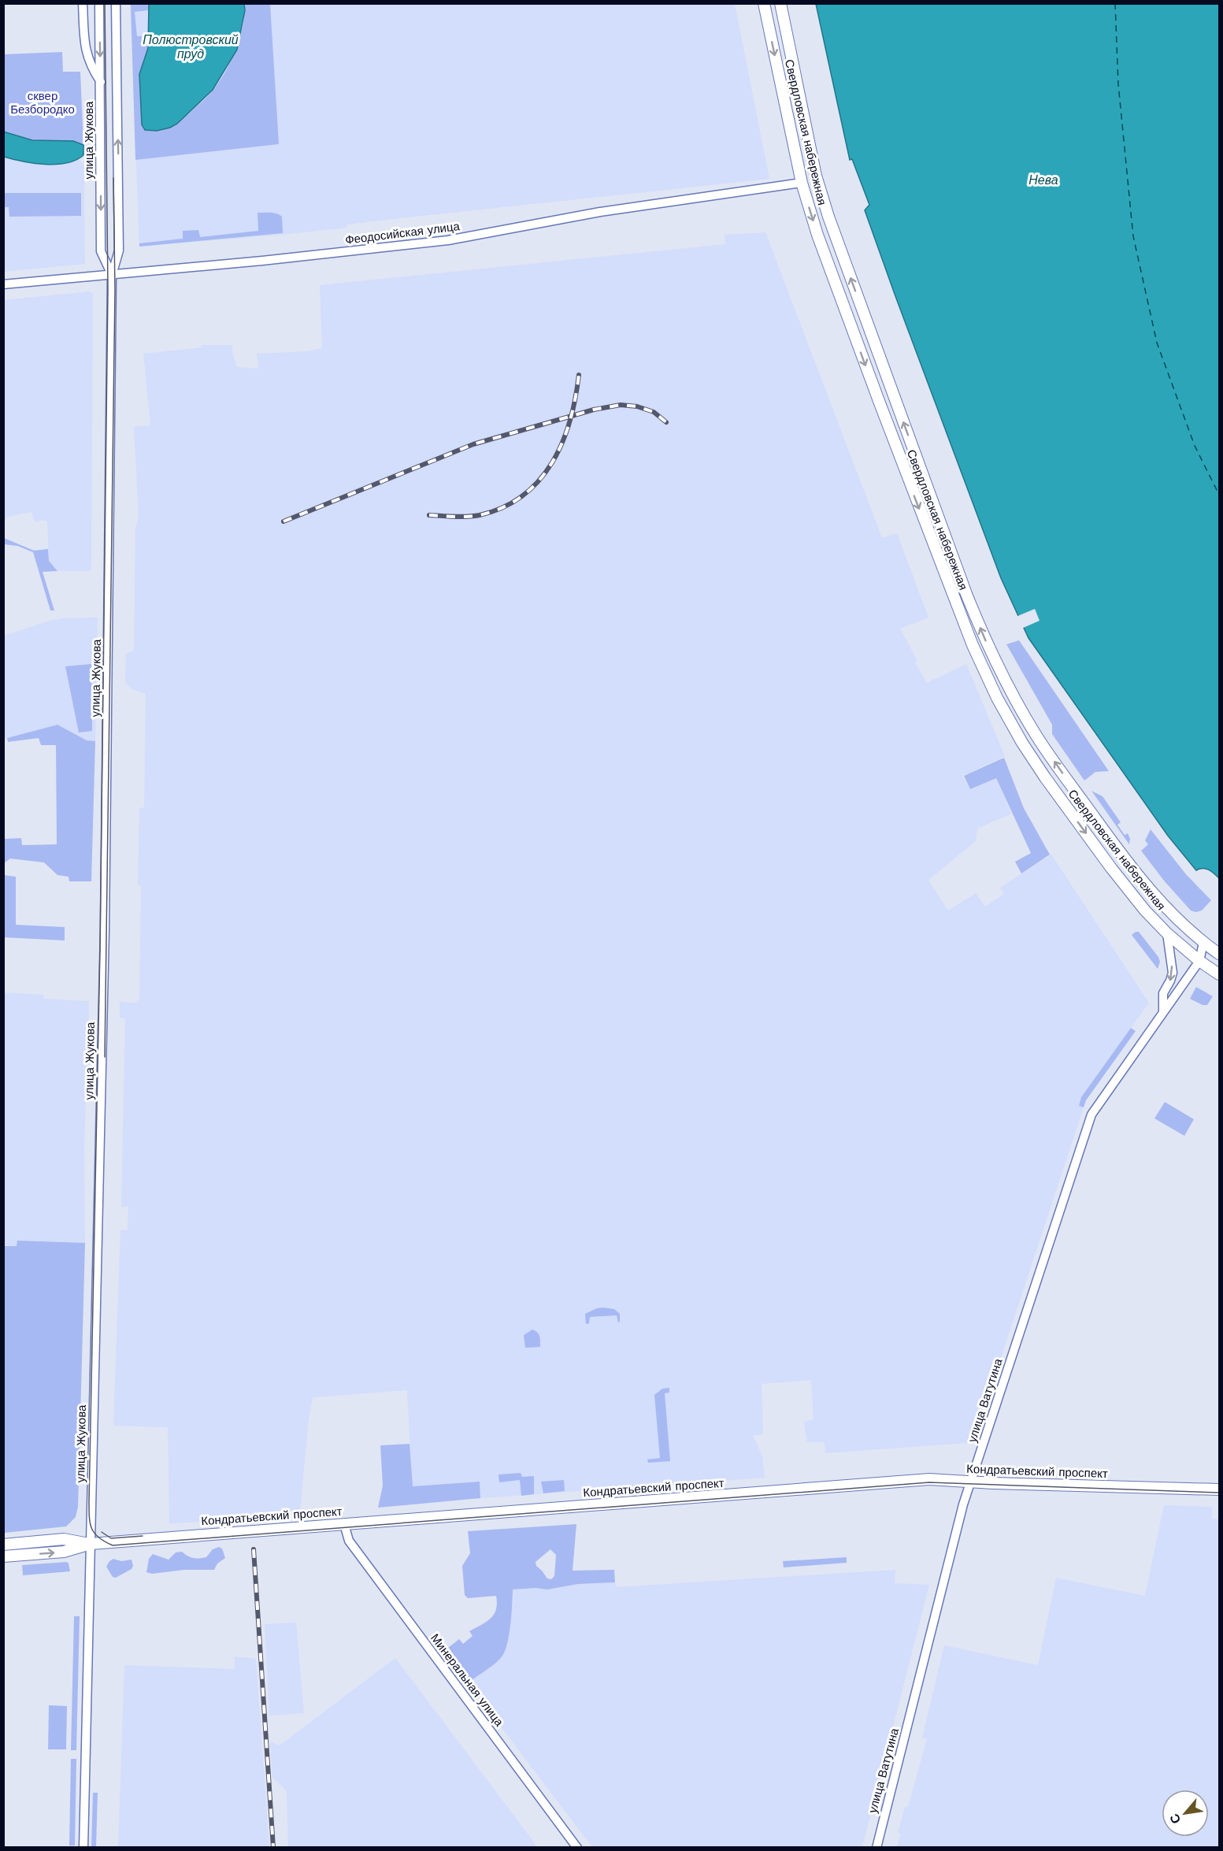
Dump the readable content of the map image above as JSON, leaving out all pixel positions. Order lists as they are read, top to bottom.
{
  "streets": {
    "main road": ["Свердловская набережная", "Кондратьевский проспект"],
    "street": [
      "улица Жукова",
      "Феодосийская улица",
      "улица Ватутина",
      "Минеральная улица"
    ]
  },
  "crossings": [
    ["Свердловская набережная", "Феодосийская улица"],
    ["Свердловская набережная", "улица Ватутина"],
    ["улица Жукова", "Феодосийская улица"],
    ["улица Жукова", "Кондратьевский проспект"],
    ["улица Ватутина", "Кондратьевский проспект"],
    ["Кондратьевский проспект", "Минеральная улица"]
  ],
  "water": ["Полюстровский пруд", "Нева"],
  "parks": ["сквер Безбородко"],
  "north": "bottom left"
}
